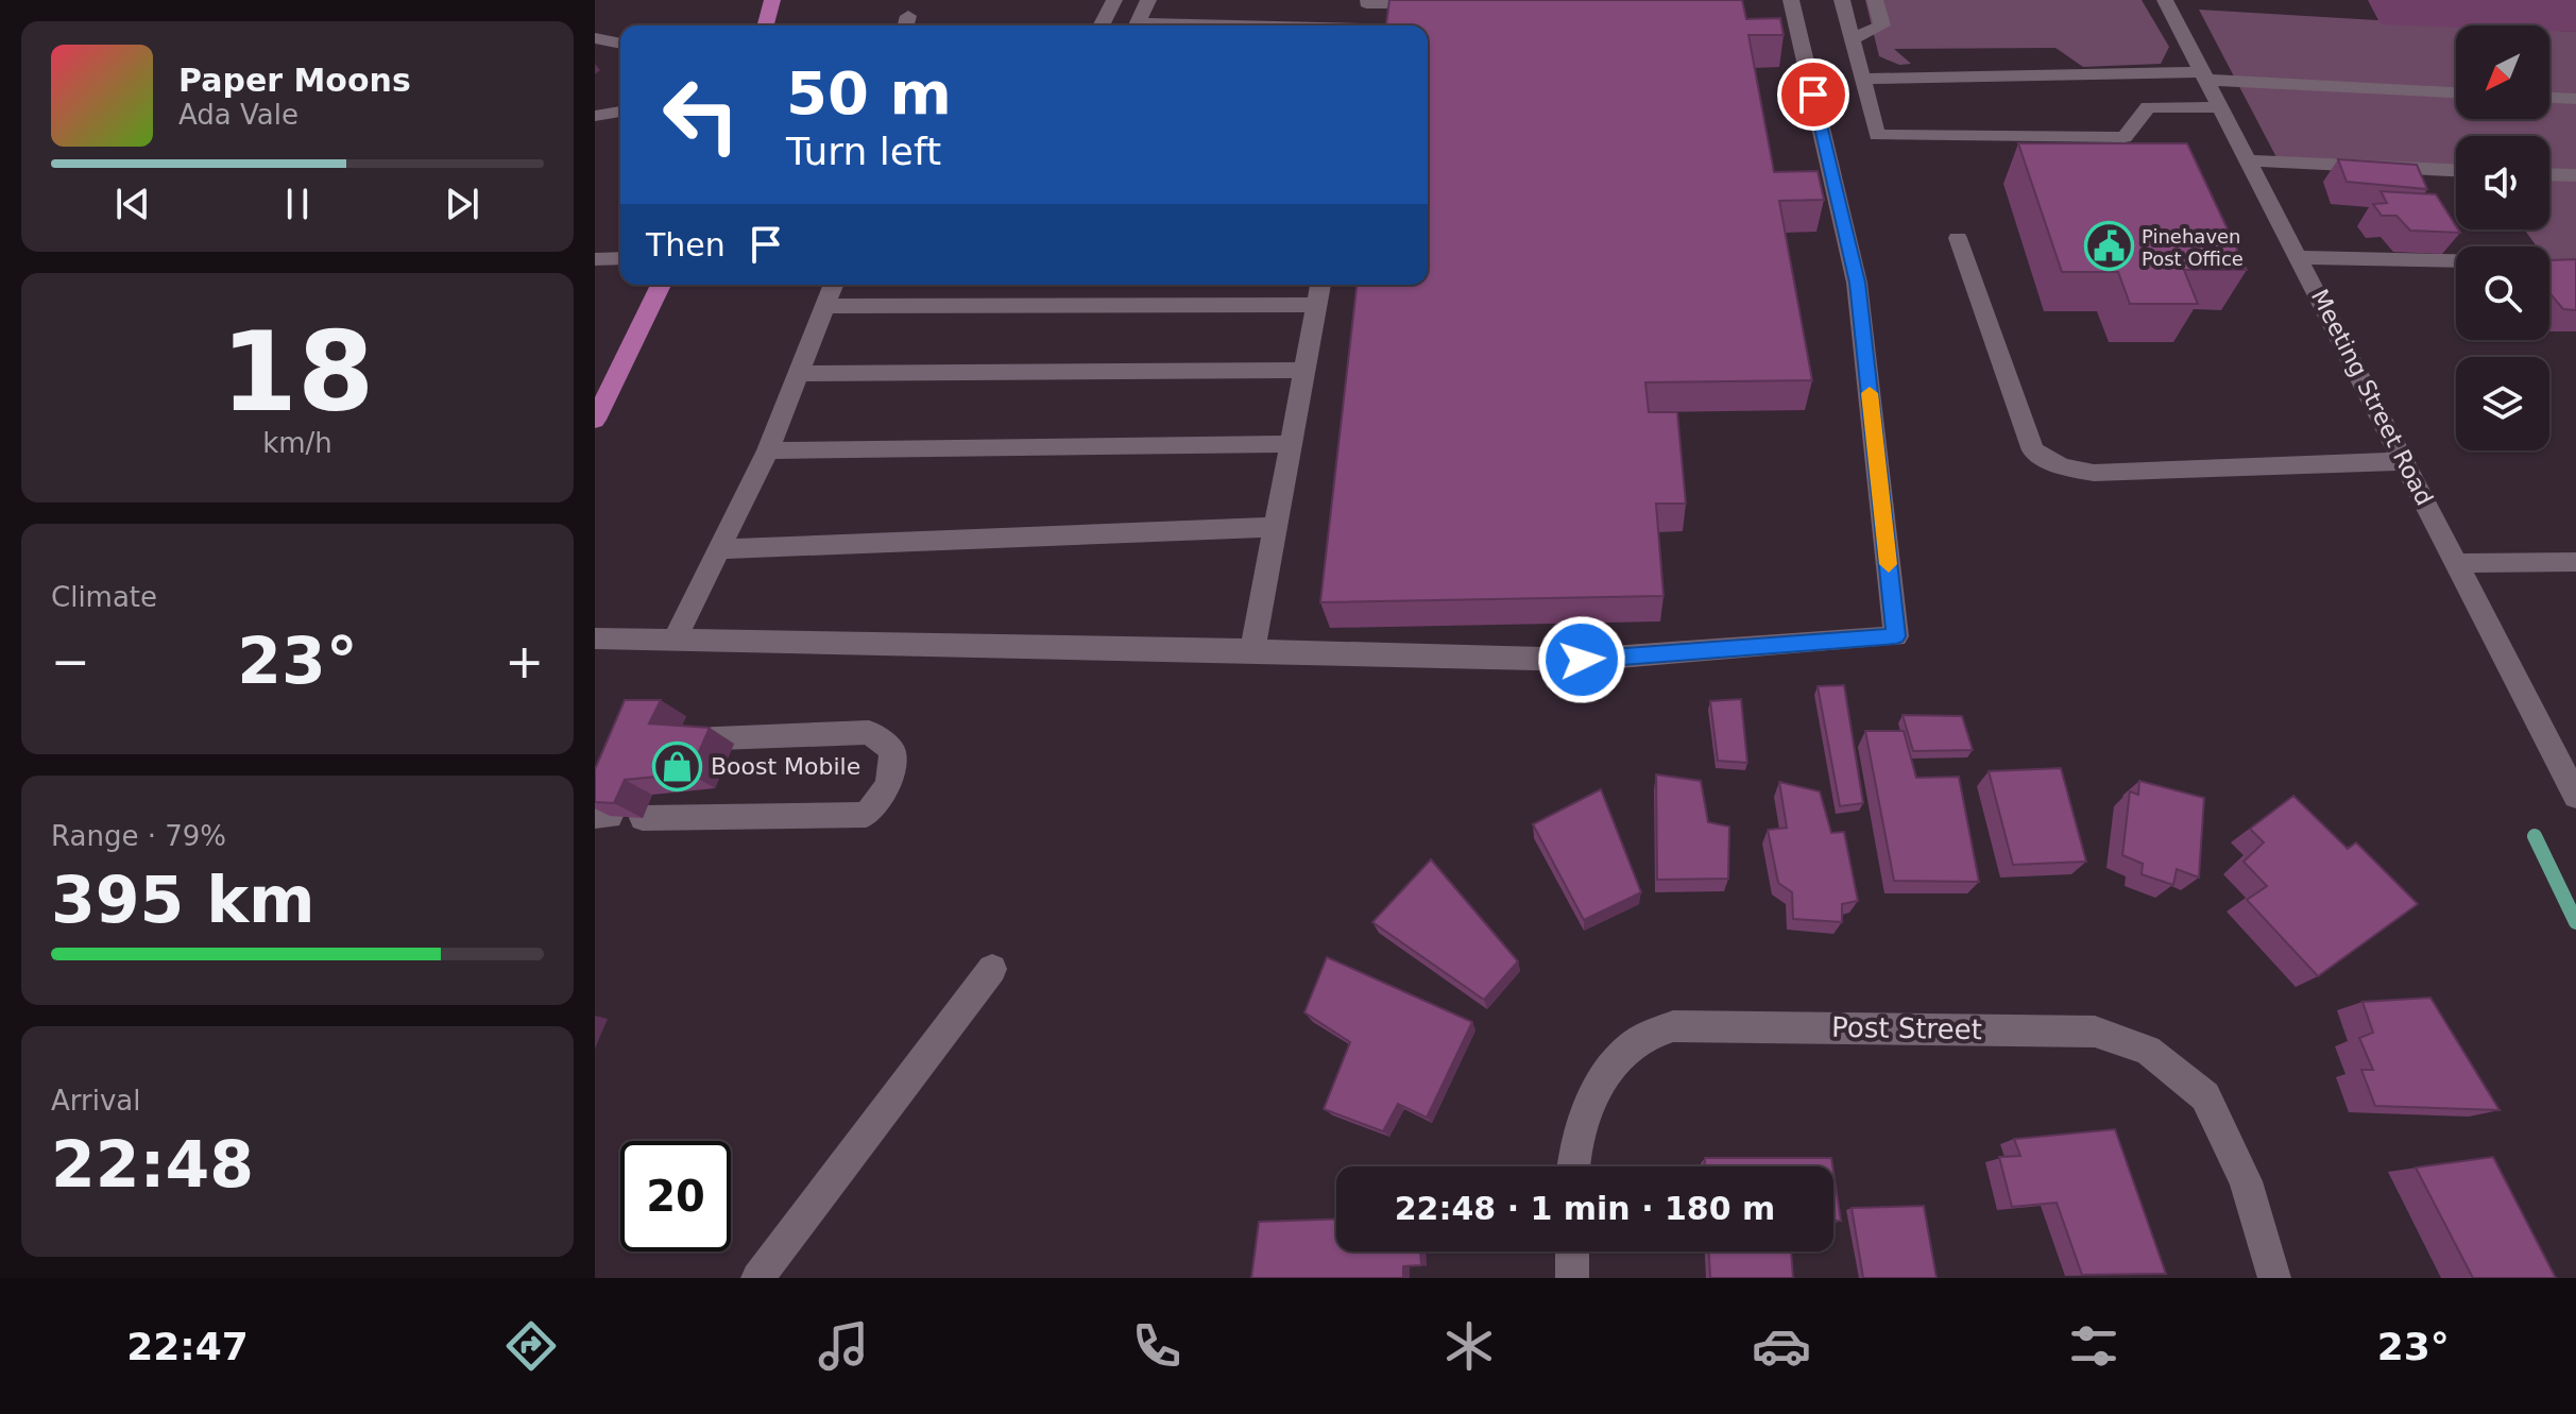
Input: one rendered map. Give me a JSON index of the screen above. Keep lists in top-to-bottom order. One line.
{"streets":{"street":["Meeting Street Road","Post Street"]},"places":{"public building":["Pinehaven Post Office"],"shop":["Boost Mobile"]},"north":"bottom left","page":{"turn":["50 m","Turn left"],"song":["Paper Moons","Ada Vale"],"then":"Then","tile":[["18","km/h"],"Climate",["Range · 79%","395 km"],["Arrival","22:48"]],"heat":["−","23°","+"],"limit":"20","trip":"22:48 · 1 min · 180 m","tabs":["22:47","23°"]}}
